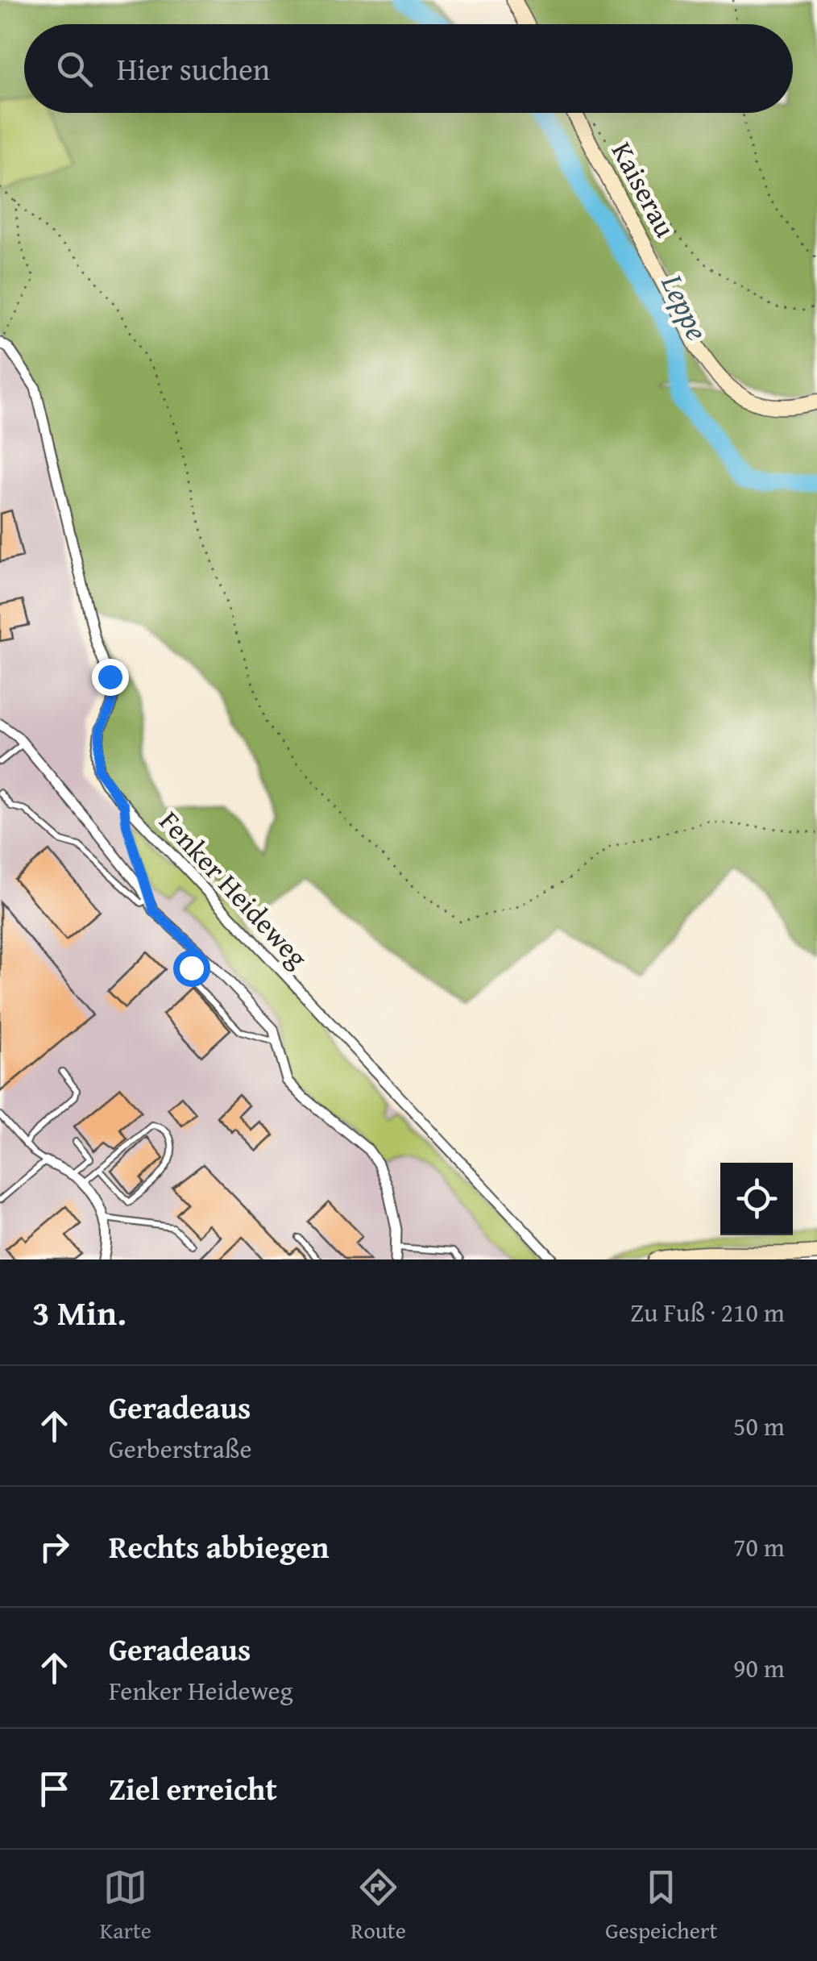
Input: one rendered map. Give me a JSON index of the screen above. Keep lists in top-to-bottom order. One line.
{"streets":{"main road":["Kaiserau"],"street":["Fenker Heideweg"]},"water":["Leppe"],"page":{"search":"Hier suchen","heading":["3 Min.","Zu Fuß · 210 m"],"list":[["Geradeaus","Gerberstraße","50 m"],["Rechts abbiegen","70 m"],["Geradeaus","Fenker Heideweg","90 m"],"Ziel erreicht"],"nav":["Karte","Route","Gespeichert"]}}
